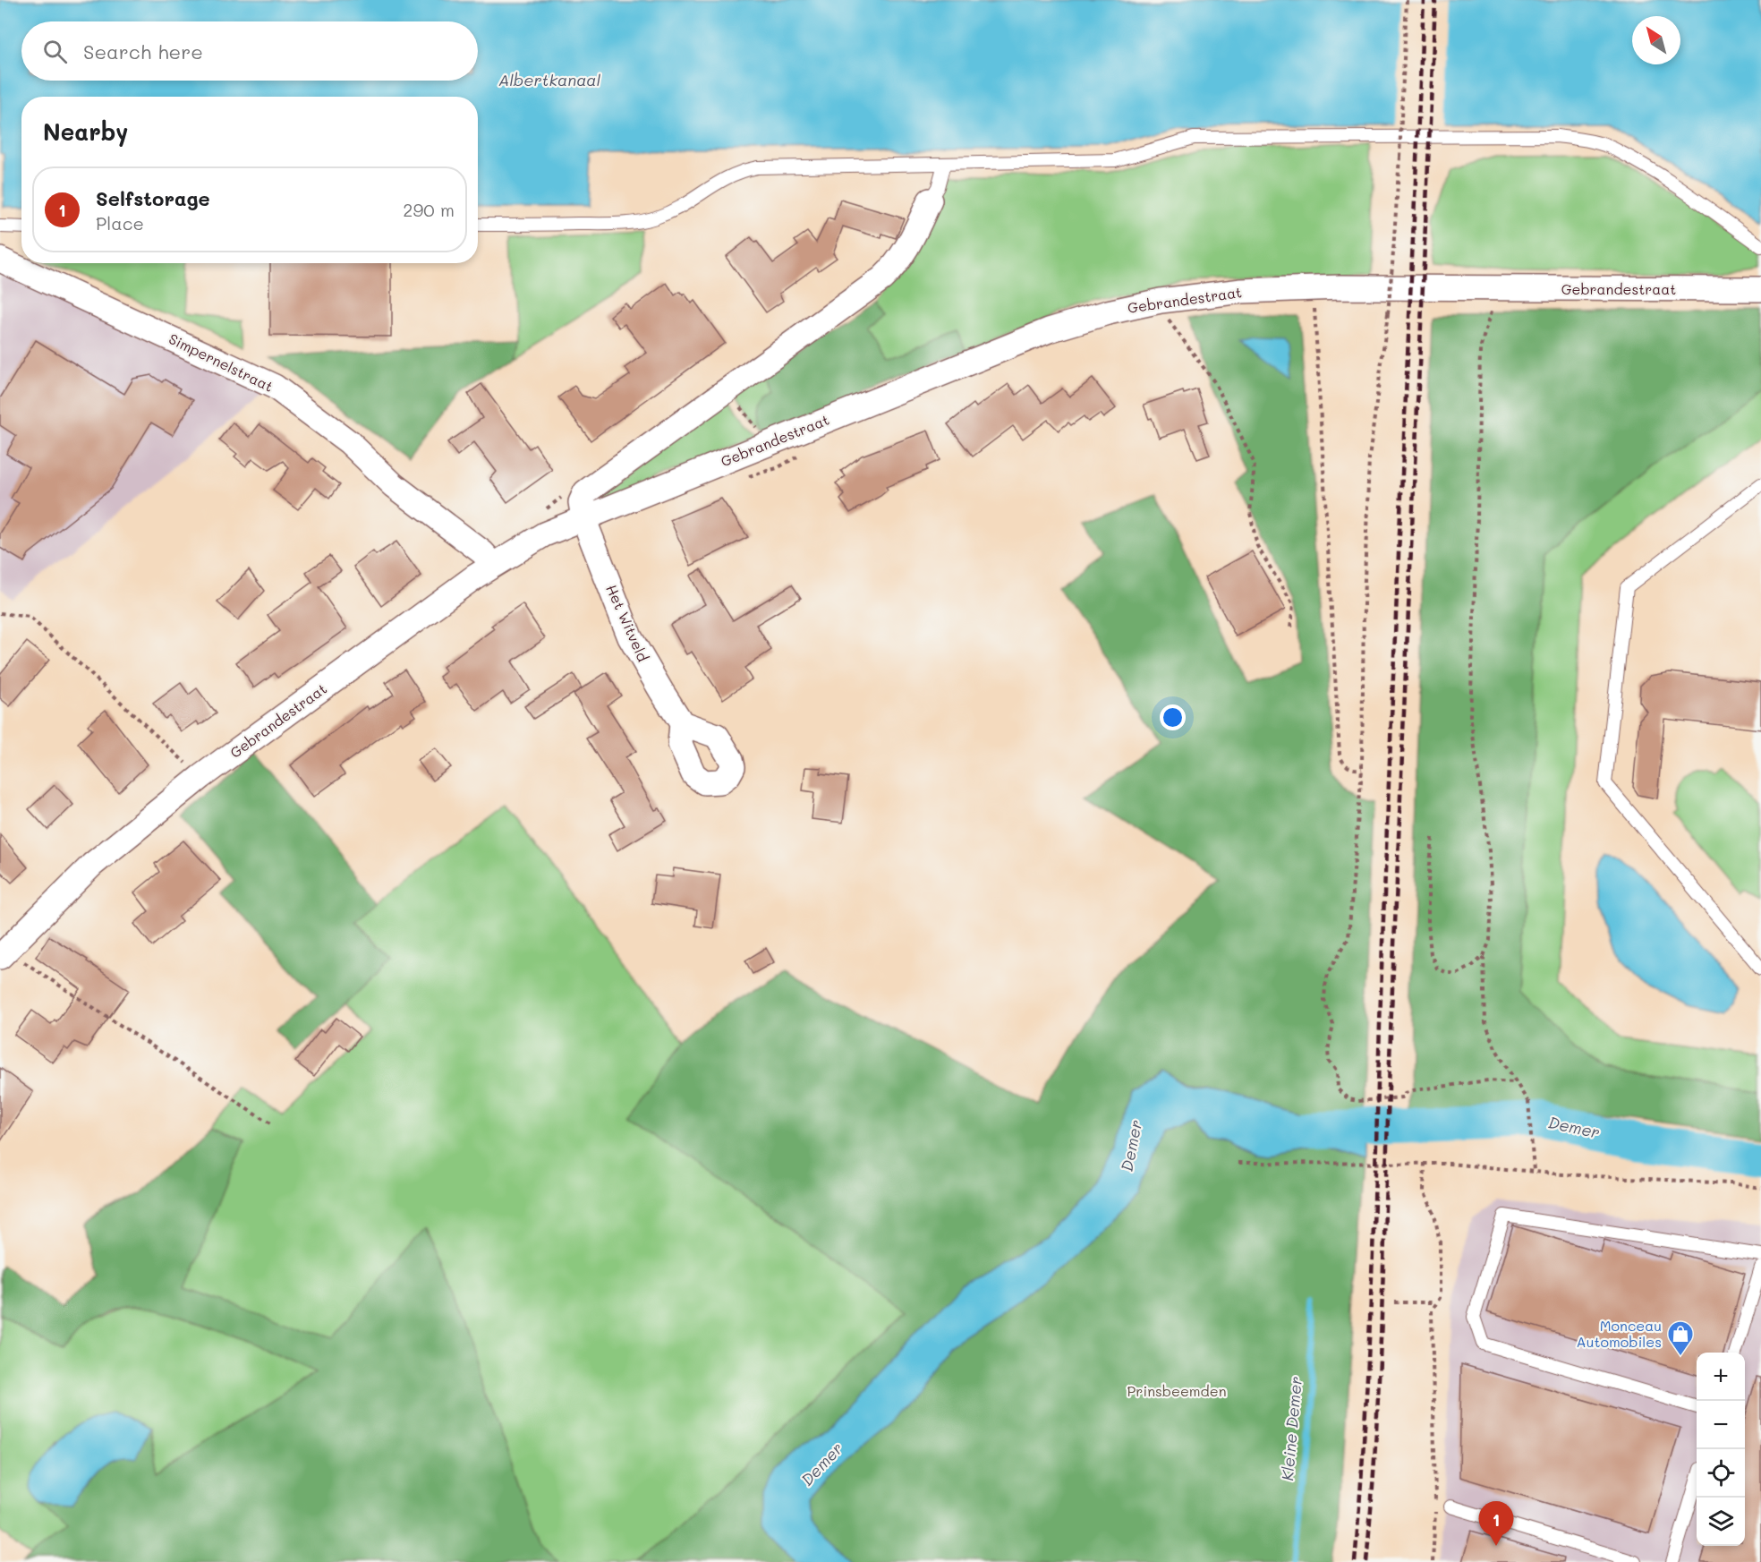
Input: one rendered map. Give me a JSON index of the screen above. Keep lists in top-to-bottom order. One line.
{"streets":{"street":["Gebrandestraat","Simpernelstraat","Het Witveld"]},"crossings":[["Gebrandestraat","Simpernelstraat"],["Gebrandestraat","Het Witveld"]],"water":["Albertkanaal","Demer","Kleine Demer"],"parks":["Prinsbeemden"],"places":{"shop":["Monceau Automobiles"]},"north":"top left","page":{"search":"Search here","heading":"Nearby","list":[{"mark":"1","name":"Selfstorage","note":"Place","value":"290 m"}],"map_buttons":["+","−"],"pins":"1"}}
